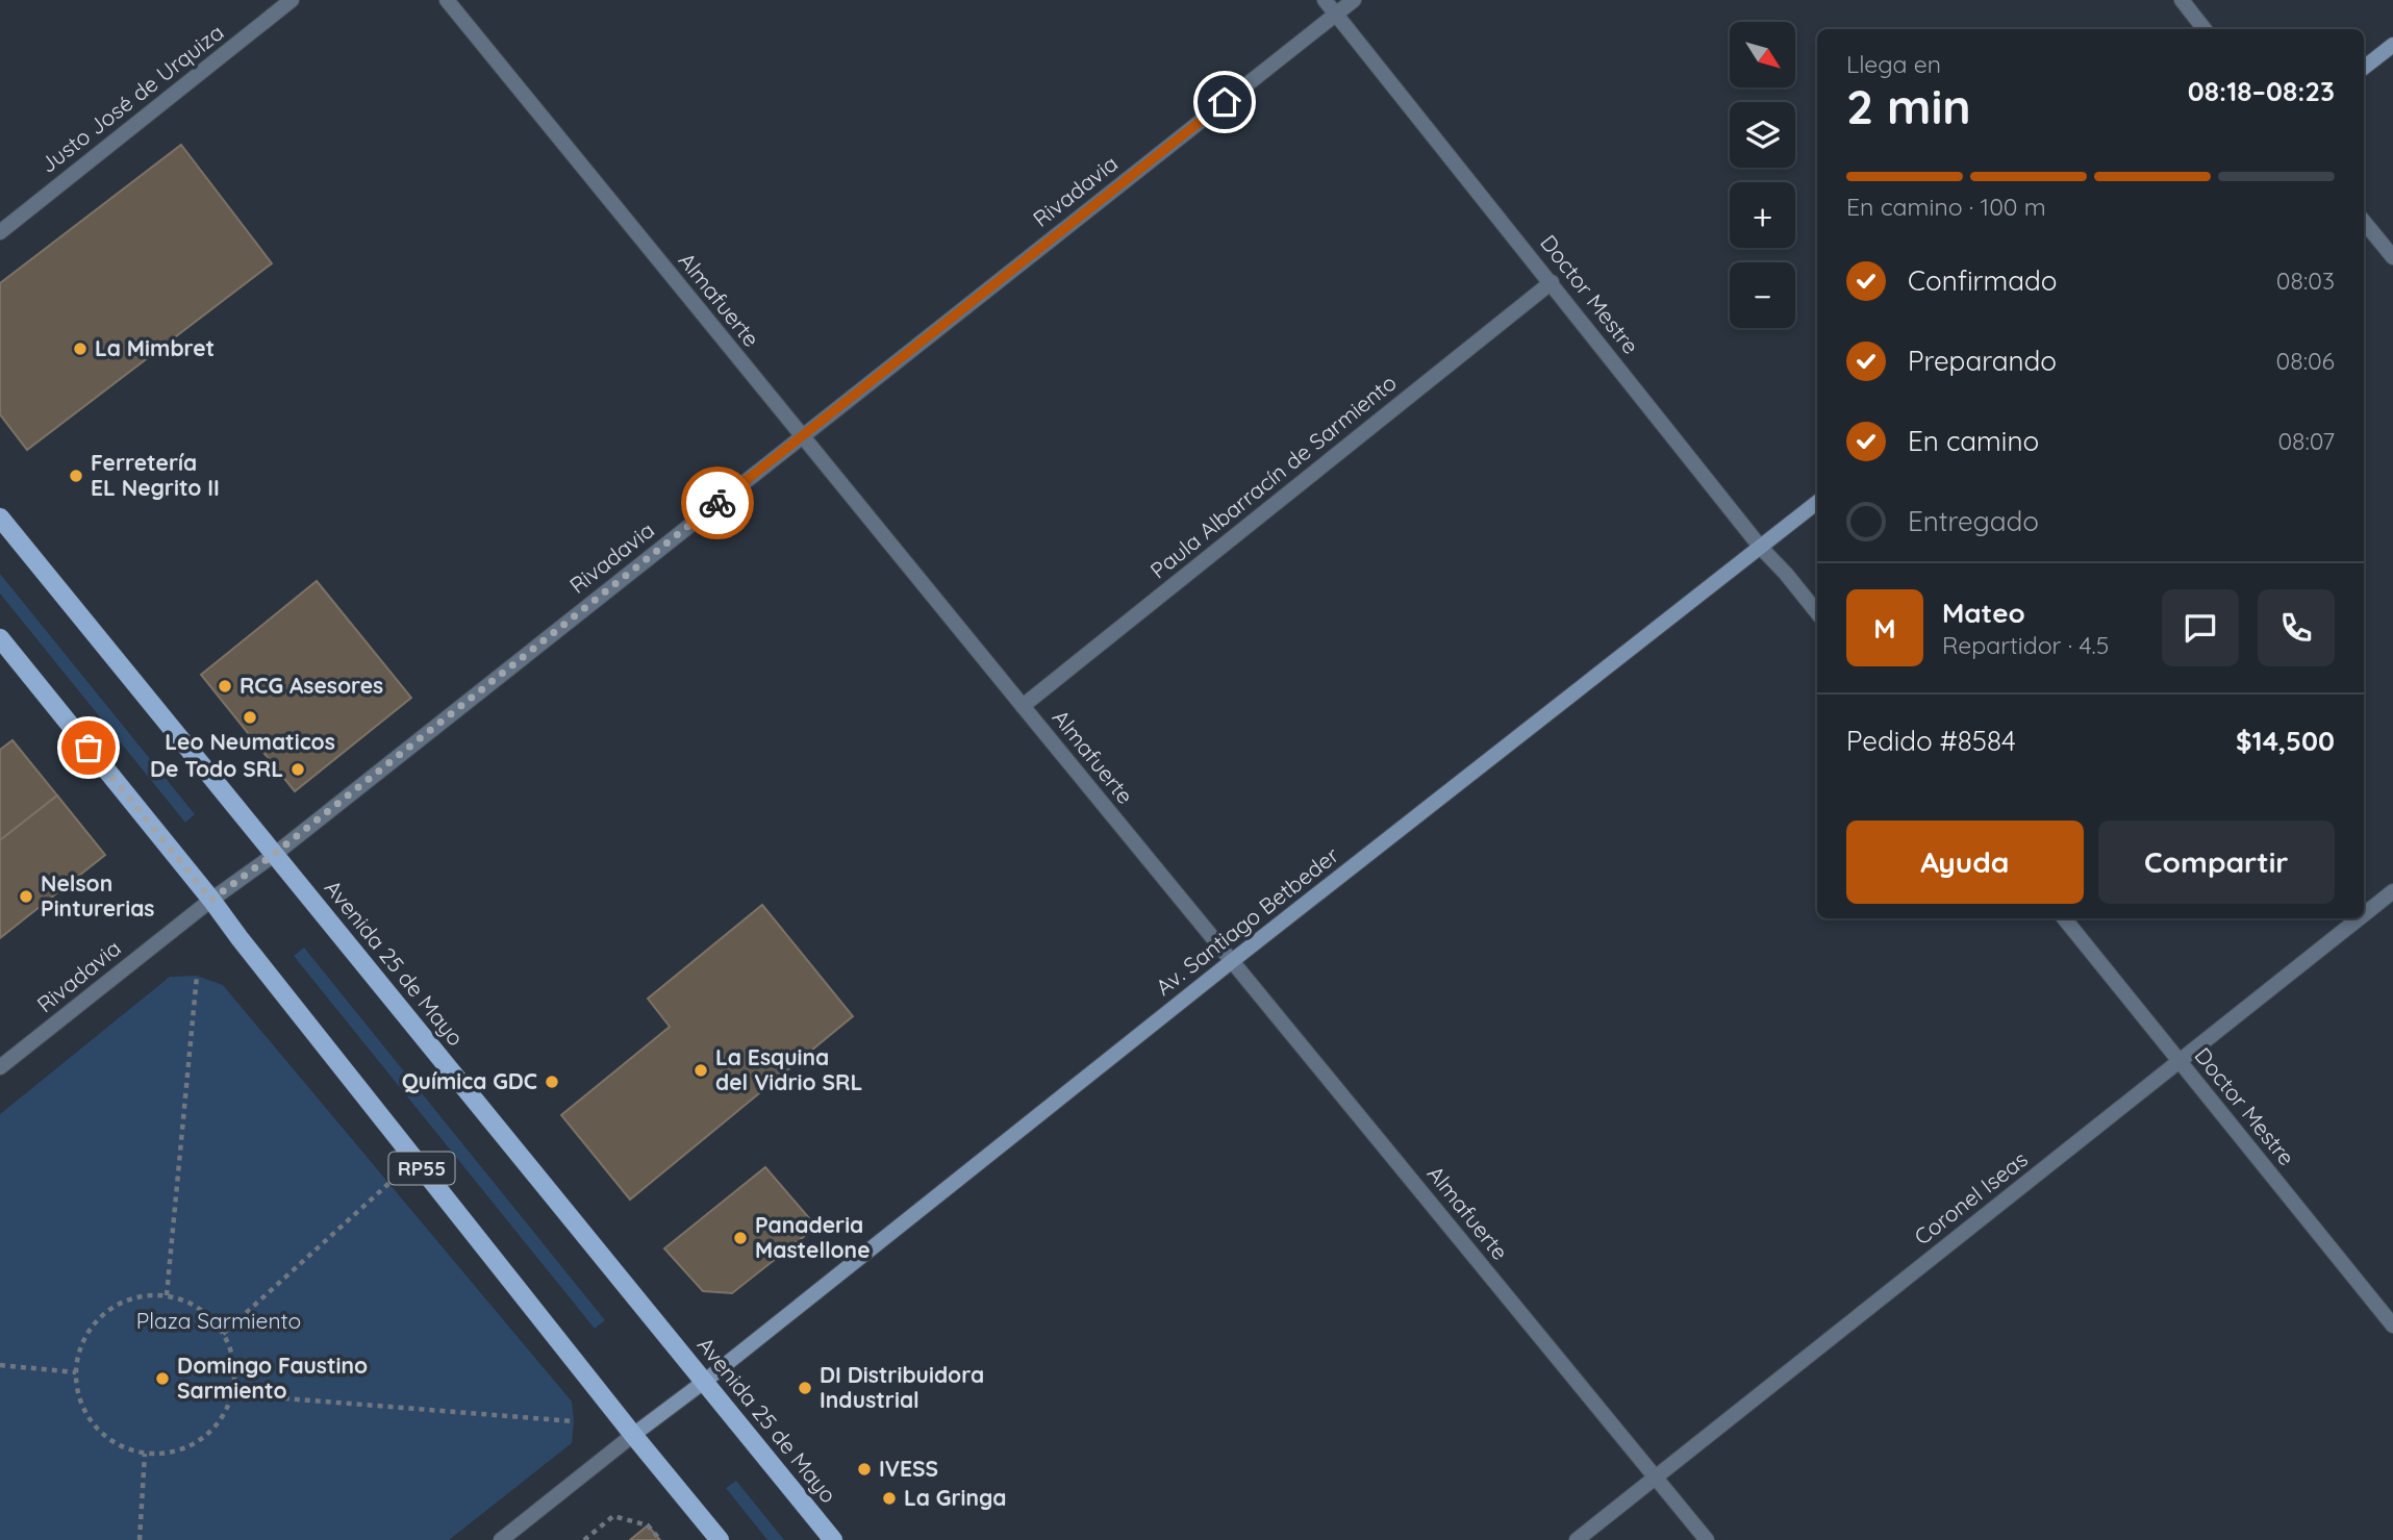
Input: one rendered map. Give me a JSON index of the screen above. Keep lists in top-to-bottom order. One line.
{"streets":{"main road":["Av. Santiago Betbeder","Avenida 25 de Mayo","RP55"],"street":["Justo José de Urquiza","Rivadavia","Doctor Mestre","Almafuerte","Paula Albarracín de Sarmiento","Coronel Iseas"]},"crossings":[["Rivadavia","Doctor Mestre"],["Rivadavia","Almafuerte"],["Rivadavia","Avenida 25 de Mayo"],["Rivadavia","RP55"],["Doctor Mestre","Paula Albarracín de Sarmiento"],["Doctor Mestre","Av. Santiago Betbeder"],["Doctor Mestre","Coronel Iseas"],["Almafuerte","Paula Albarracín de Sarmiento"],["Almafuerte","Av. Santiago Betbeder"],["Almafuerte","Coronel Iseas"],["Av. Santiago Betbeder","Avenida 25 de Mayo"],["Av. Santiago Betbeder","RP55"]],"parks":["Plaza Sarmiento"],"places":["La Mimbret","Ferretería EL Negrito II","RCG Asesores","Leo Neumaticos","De Todo SRL","Nelson Pinturerias","La Esquina del Vidrio SRL","Química GDC","Panaderia Mastellone","Domingo Faustino Sarmiento","DI Distribuidora Industrial","IVESS","La Gringa"],"north":"bottom right","page":{"map_buttons":["+","−"],"heading":["2 min","Llega en","08:18–08:23"],"panel":["Mateo","Repartidor · 4.5","Pedido #8584","$14,500"],"bar":"En camino · 100 m","list":[["Confirmado","08:03"],["Preparando","08:06"],["En camino","08:07"],"Entregado"],"round":"M","buttons":["Ayuda","Compartir"]}}
